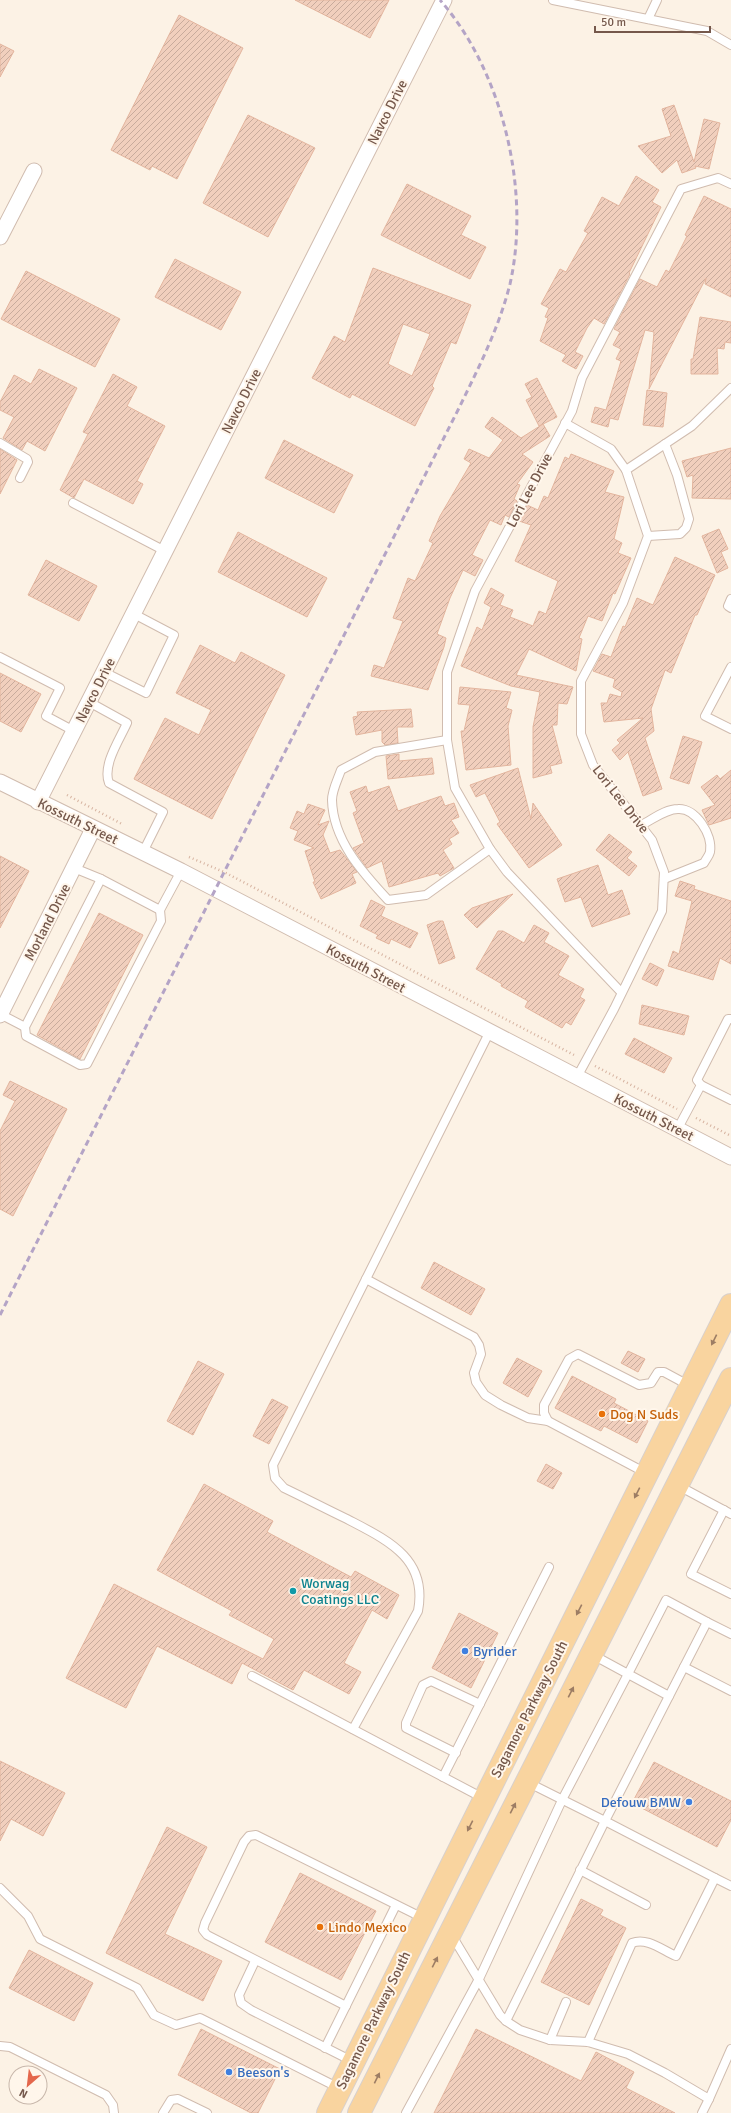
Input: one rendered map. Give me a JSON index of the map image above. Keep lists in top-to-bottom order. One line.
{"streets":{"main road":["Sagamore Parkway South"],"street":["Navco Drive","Kossuth Street","Morland Drive"],"lane":["Lori Lee Drive"]},"crossings":[["Navco Drive","Kossuth Street"],["Lori Lee Drive","Kossuth Street"],["Kossuth Street","Morland Drive"]],"places":["Dog N Suds","Worwag Coatings LLC","Byrider","Defouw BMW","Lindo Mexico","Beeson's"],"scale_bar":"50 m","north":"bottom left"}
